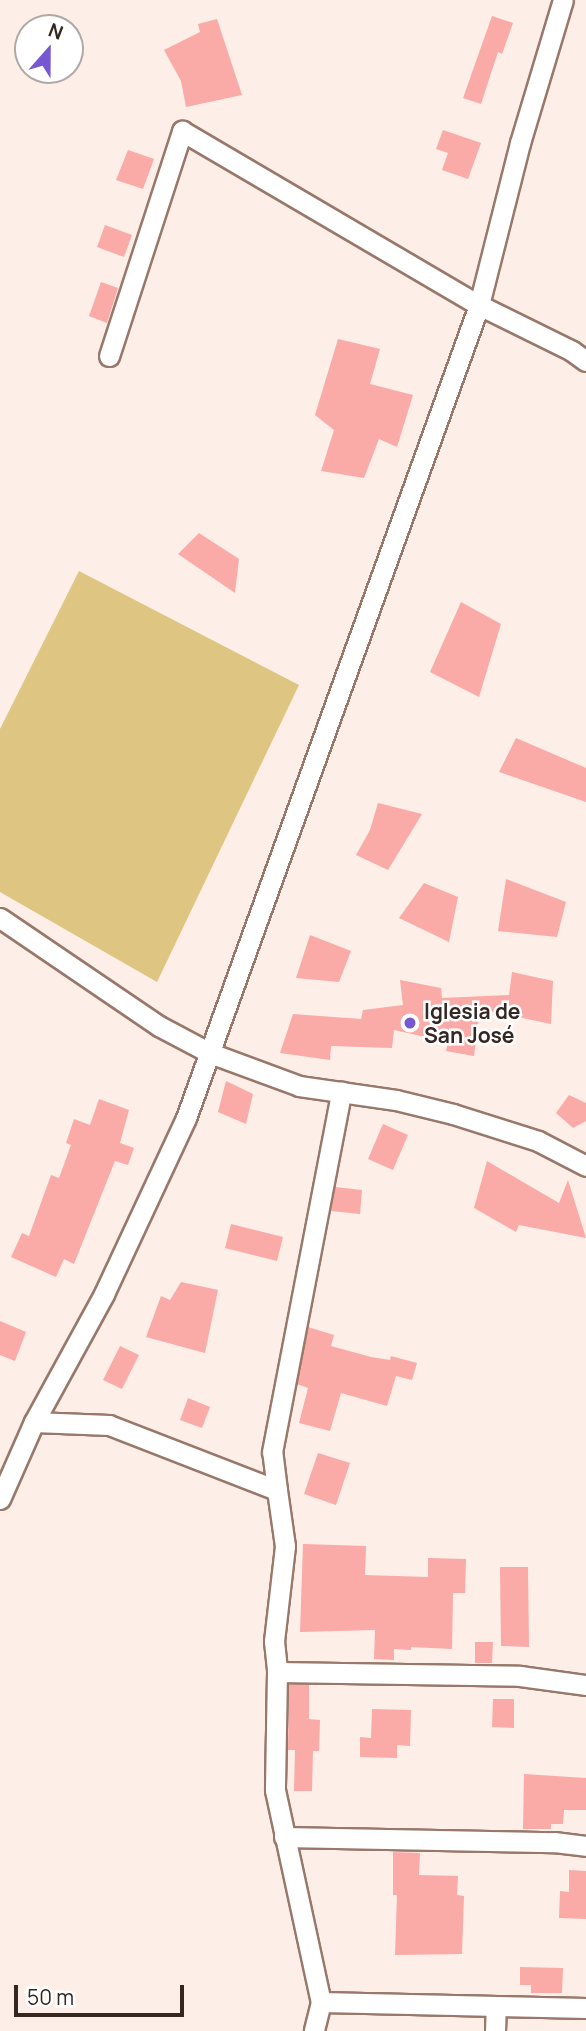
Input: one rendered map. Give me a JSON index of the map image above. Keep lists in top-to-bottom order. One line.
{"places":["Iglesia de San José"],"scale_bar":"50 m","north":"top"}
